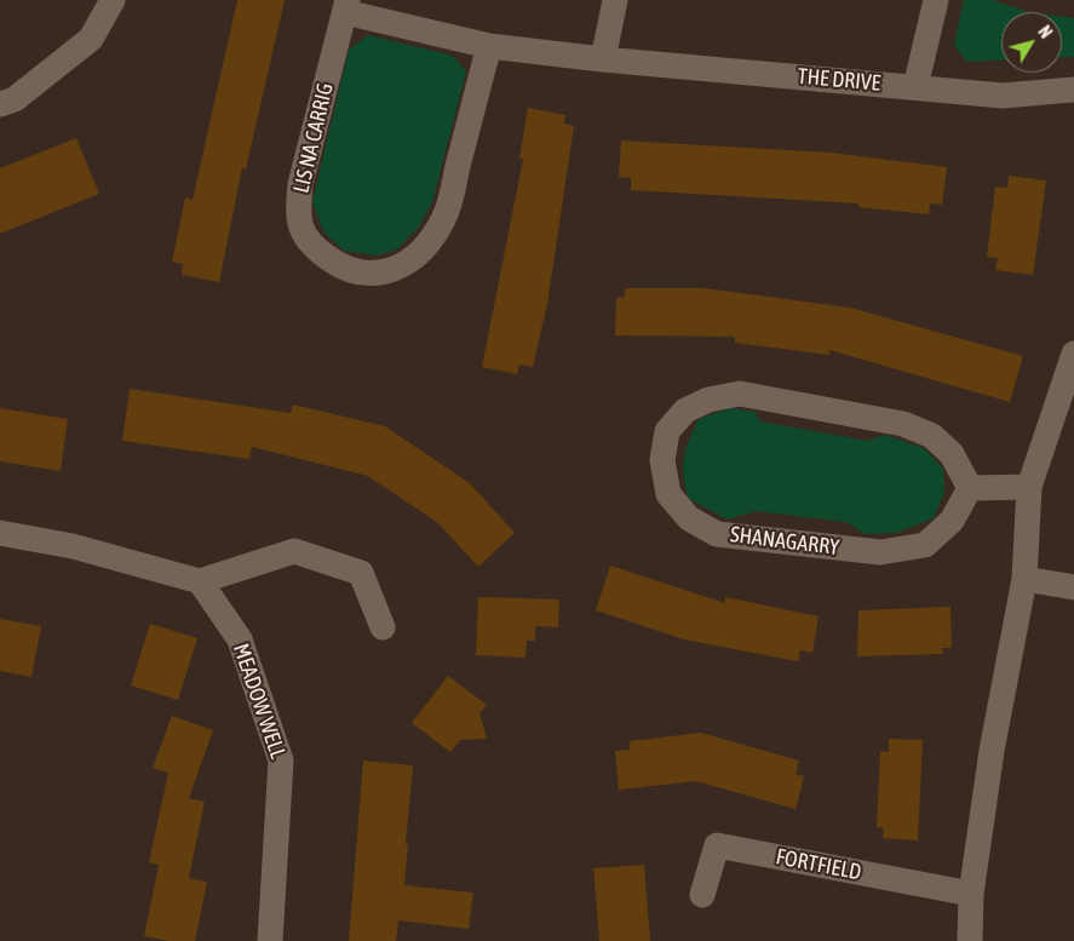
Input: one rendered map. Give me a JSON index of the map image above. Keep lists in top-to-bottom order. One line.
{"streets":{"street":["THE DRIVE","LIS NA CARRIG","SHANAGARRY","MEADOW WELL","FORTFIELD"]},"crossings":[["THE DRIVE","LIS NA CARRIG"]],"north":"top right"}
